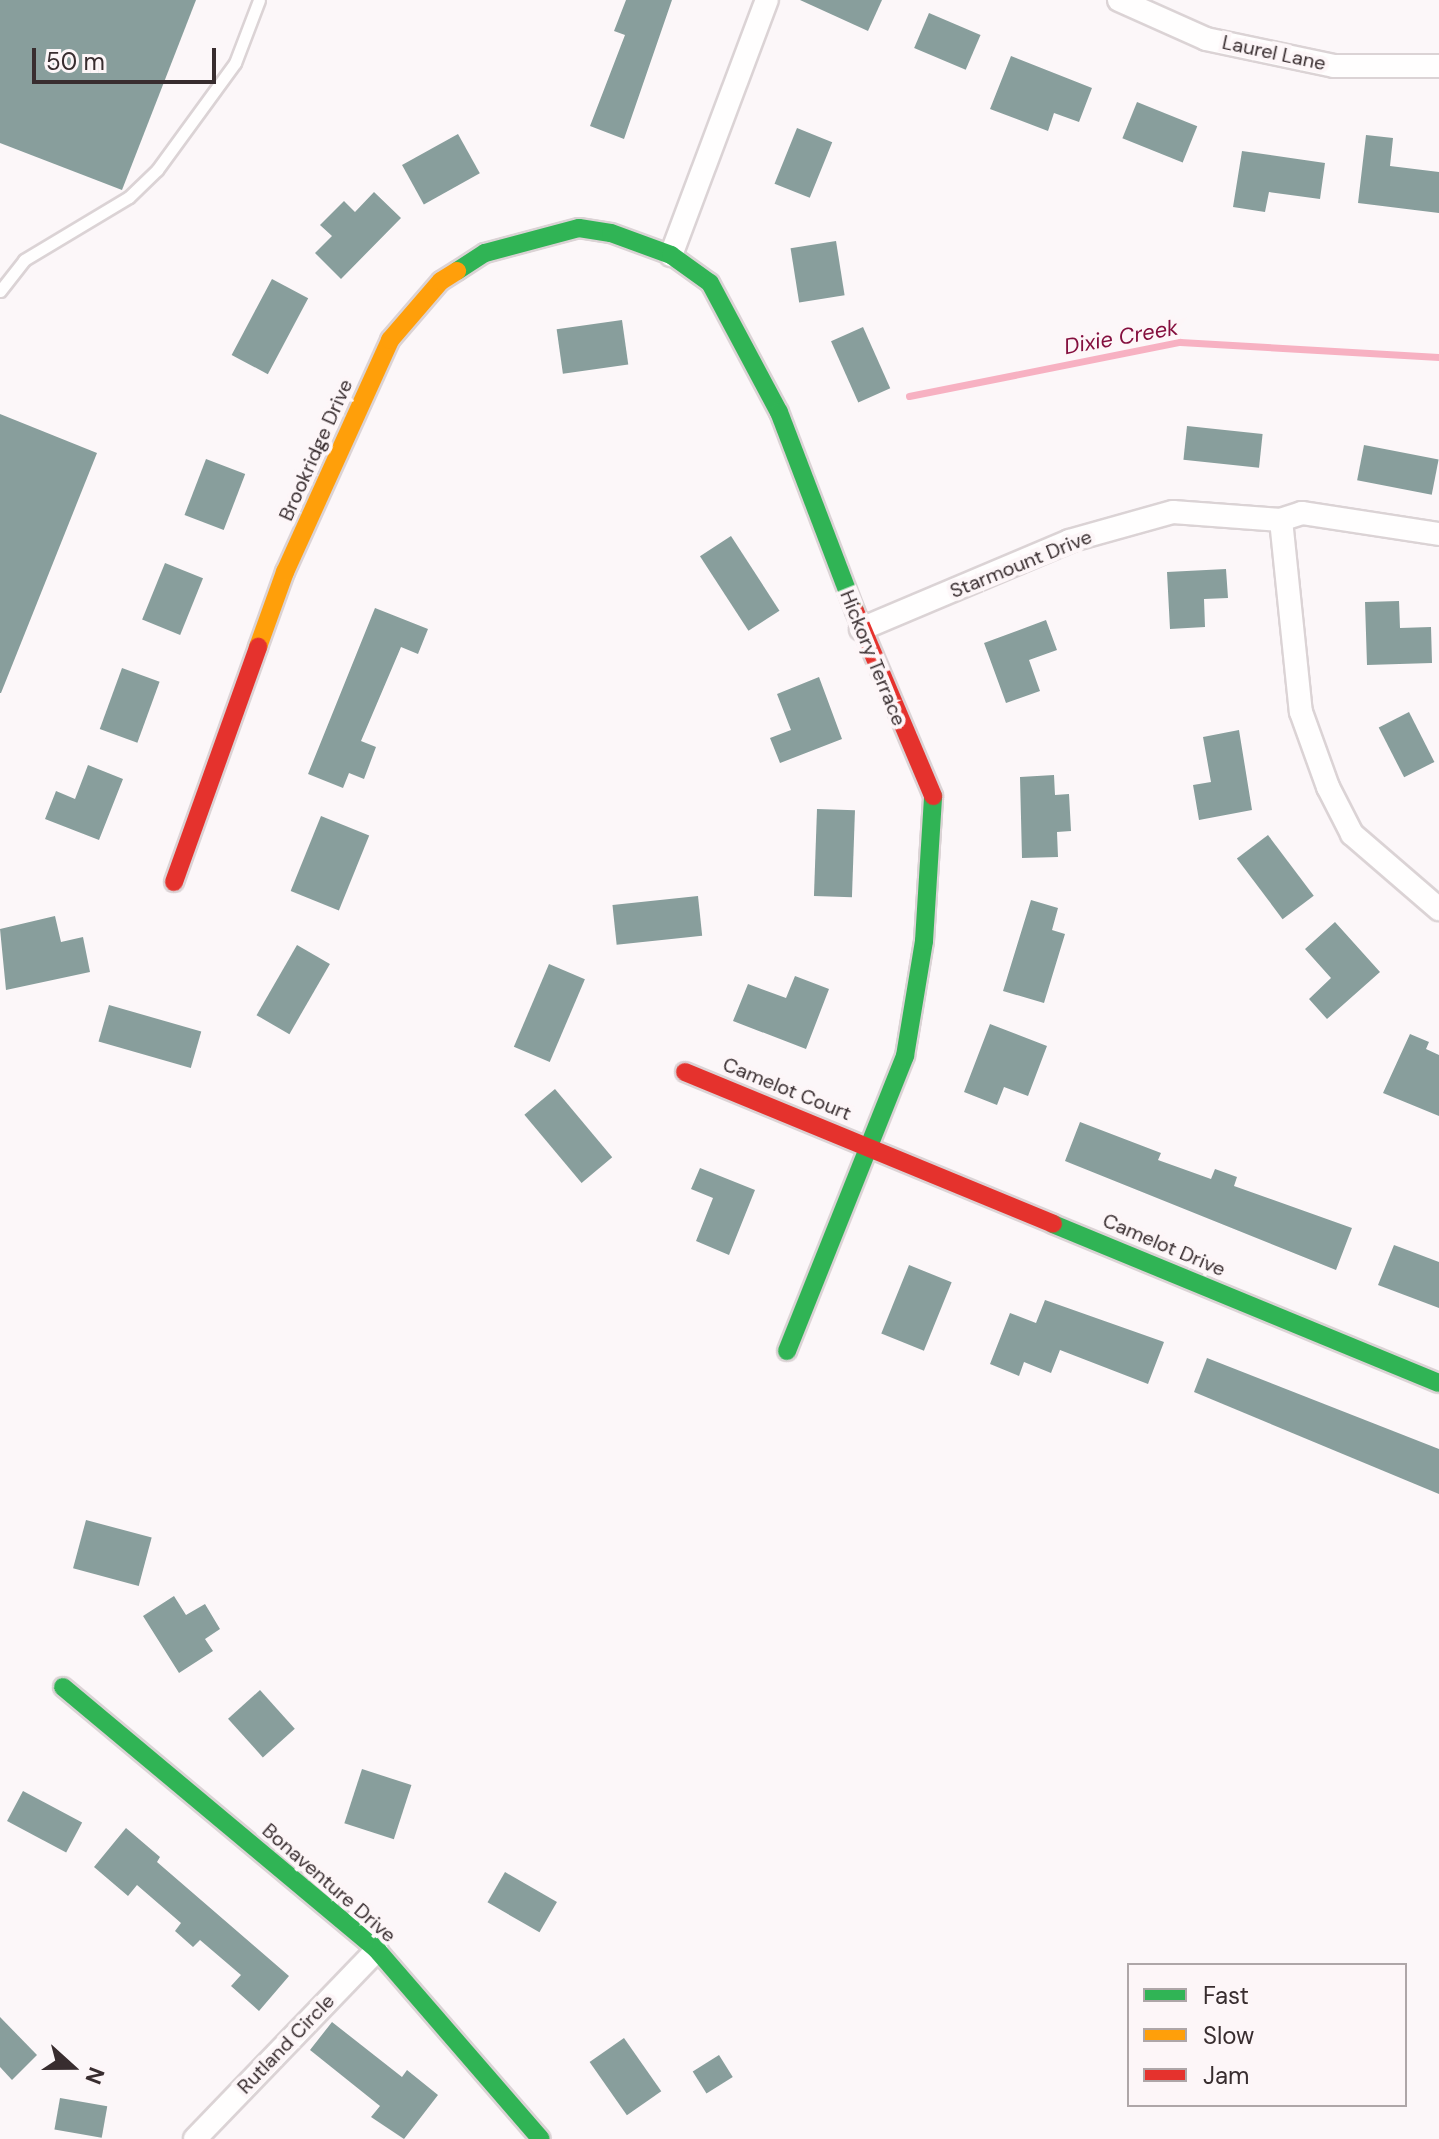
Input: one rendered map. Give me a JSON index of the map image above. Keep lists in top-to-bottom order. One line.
{"streets":{"street":["Laurel Lane","Brookridge Drive","Starmount Drive","Hickory Terrace","Camelot Court","Camelot Drive","Bonaventure Drive","Rutland Circle"]},"crossings":[["Brookridge Drive","Hickory Terrace"],["Starmount Drive","Hickory Terrace"],["Hickory Terrace","Camelot Court"],["Hickory Terrace","Camelot Drive"],["Camelot Court","Camelot Drive"],["Bonaventure Drive","Rutland Circle"]],"water":["Dixie Creek"],"legend":["Fast","Slow","Jam"],"scale_bar":"50 m","north":"right"}
